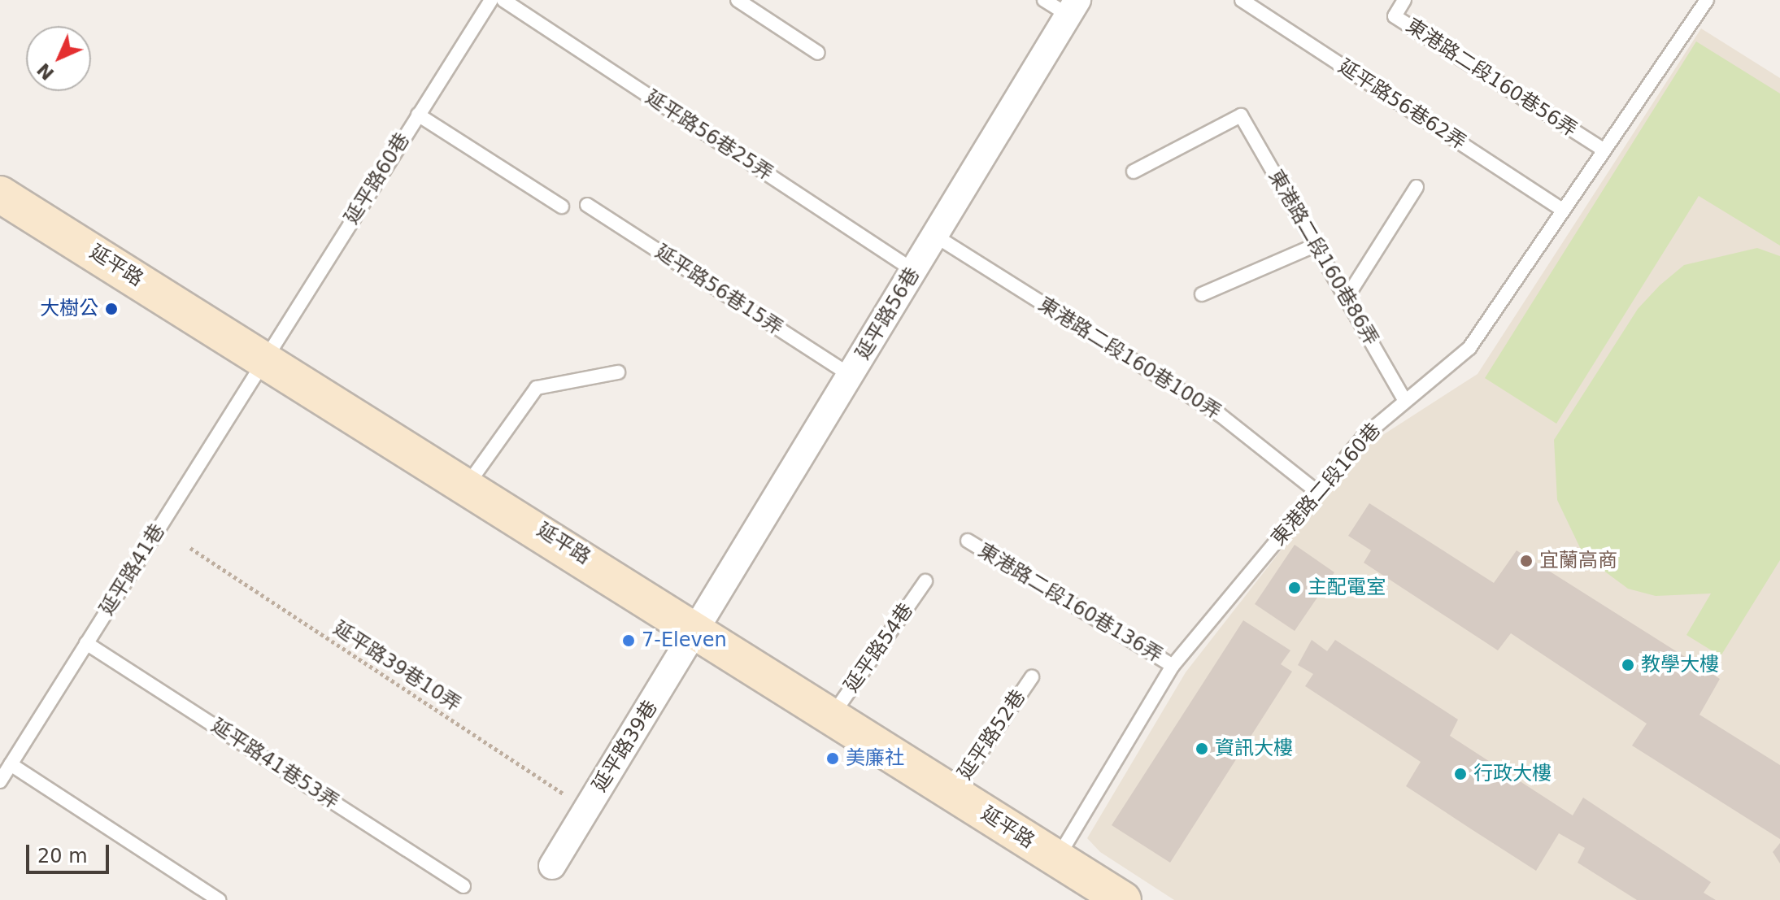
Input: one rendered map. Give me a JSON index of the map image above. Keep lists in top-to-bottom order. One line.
{"streets":{"main road":["延平路"],"street":["延平路56巷","延平路39巷"],"lane":["東港路二段160巷56弄","延平路56巷62弄","延平路56巷25弄","延平路60巷","東港路二段160巷86弄","延平路56巷15弄","東港路二段160巷100弄","東港路二段160巷","延平路41巷","東港路二段160巷136弄","延平路54巷","延平路52巷","延平路41巷53弄"],"path":["延平路39巷10弄"]},"crossings":[["東港路二段160巷56弄","東港路二段160巷"],["延平路56巷62弄","東港路二段160巷"],["延平路56巷25弄","延平路56巷"],["延平路60巷","延平路"],["延平路60巷","延平路41巷"],["東港路二段160巷86弄","東港路二段160巷"],["延平路","延平路56巷"],["延平路","東港路二段160巷"],["延平路","延平路41巷"],["延平路","延平路54巷"],["延平路","延平路52巷"],["延平路","延平路39巷"],["延平路56巷15弄","延平路56巷"],["延平路56巷","東港路二段160巷100弄"],["延平路56巷","延平路39巷"],["東港路二段160巷100弄","東港路二段160巷"],["東港路二段160巷","東港路二段160巷136弄"],["延平路41巷","延平路41巷53弄"],["延平路39巷10弄","延平路39巷"]],"places":["大樹公","宜蘭高商","主配電室","7-Eleven","教學大樓","資訊大樓","美廉社","行政大樓"],"scale_bar":"20 m","north":"bottom left"}
